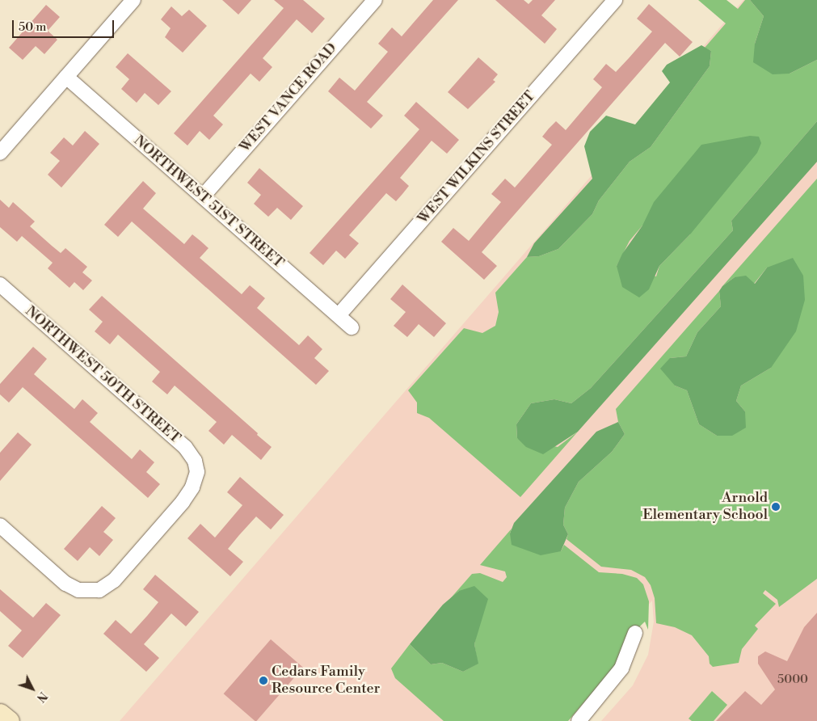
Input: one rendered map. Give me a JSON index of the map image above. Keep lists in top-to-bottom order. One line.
{"streets":{"street":["WEST VANCE ROAD","WEST WILKINS STREET","NORTHWEST 51ST STREET","NORTHWEST 50TH STREET"]},"crossings":[["WEST VANCE ROAD","NORTHWEST 51ST STREET"],["WEST WILKINS STREET","NORTHWEST 51ST STREET"]],"places":["Arnold Elementary School","Cedars Family Resource Center"],"house_numbers":["5000"],"scale_bar":"50 m","north":"bottom right"}
